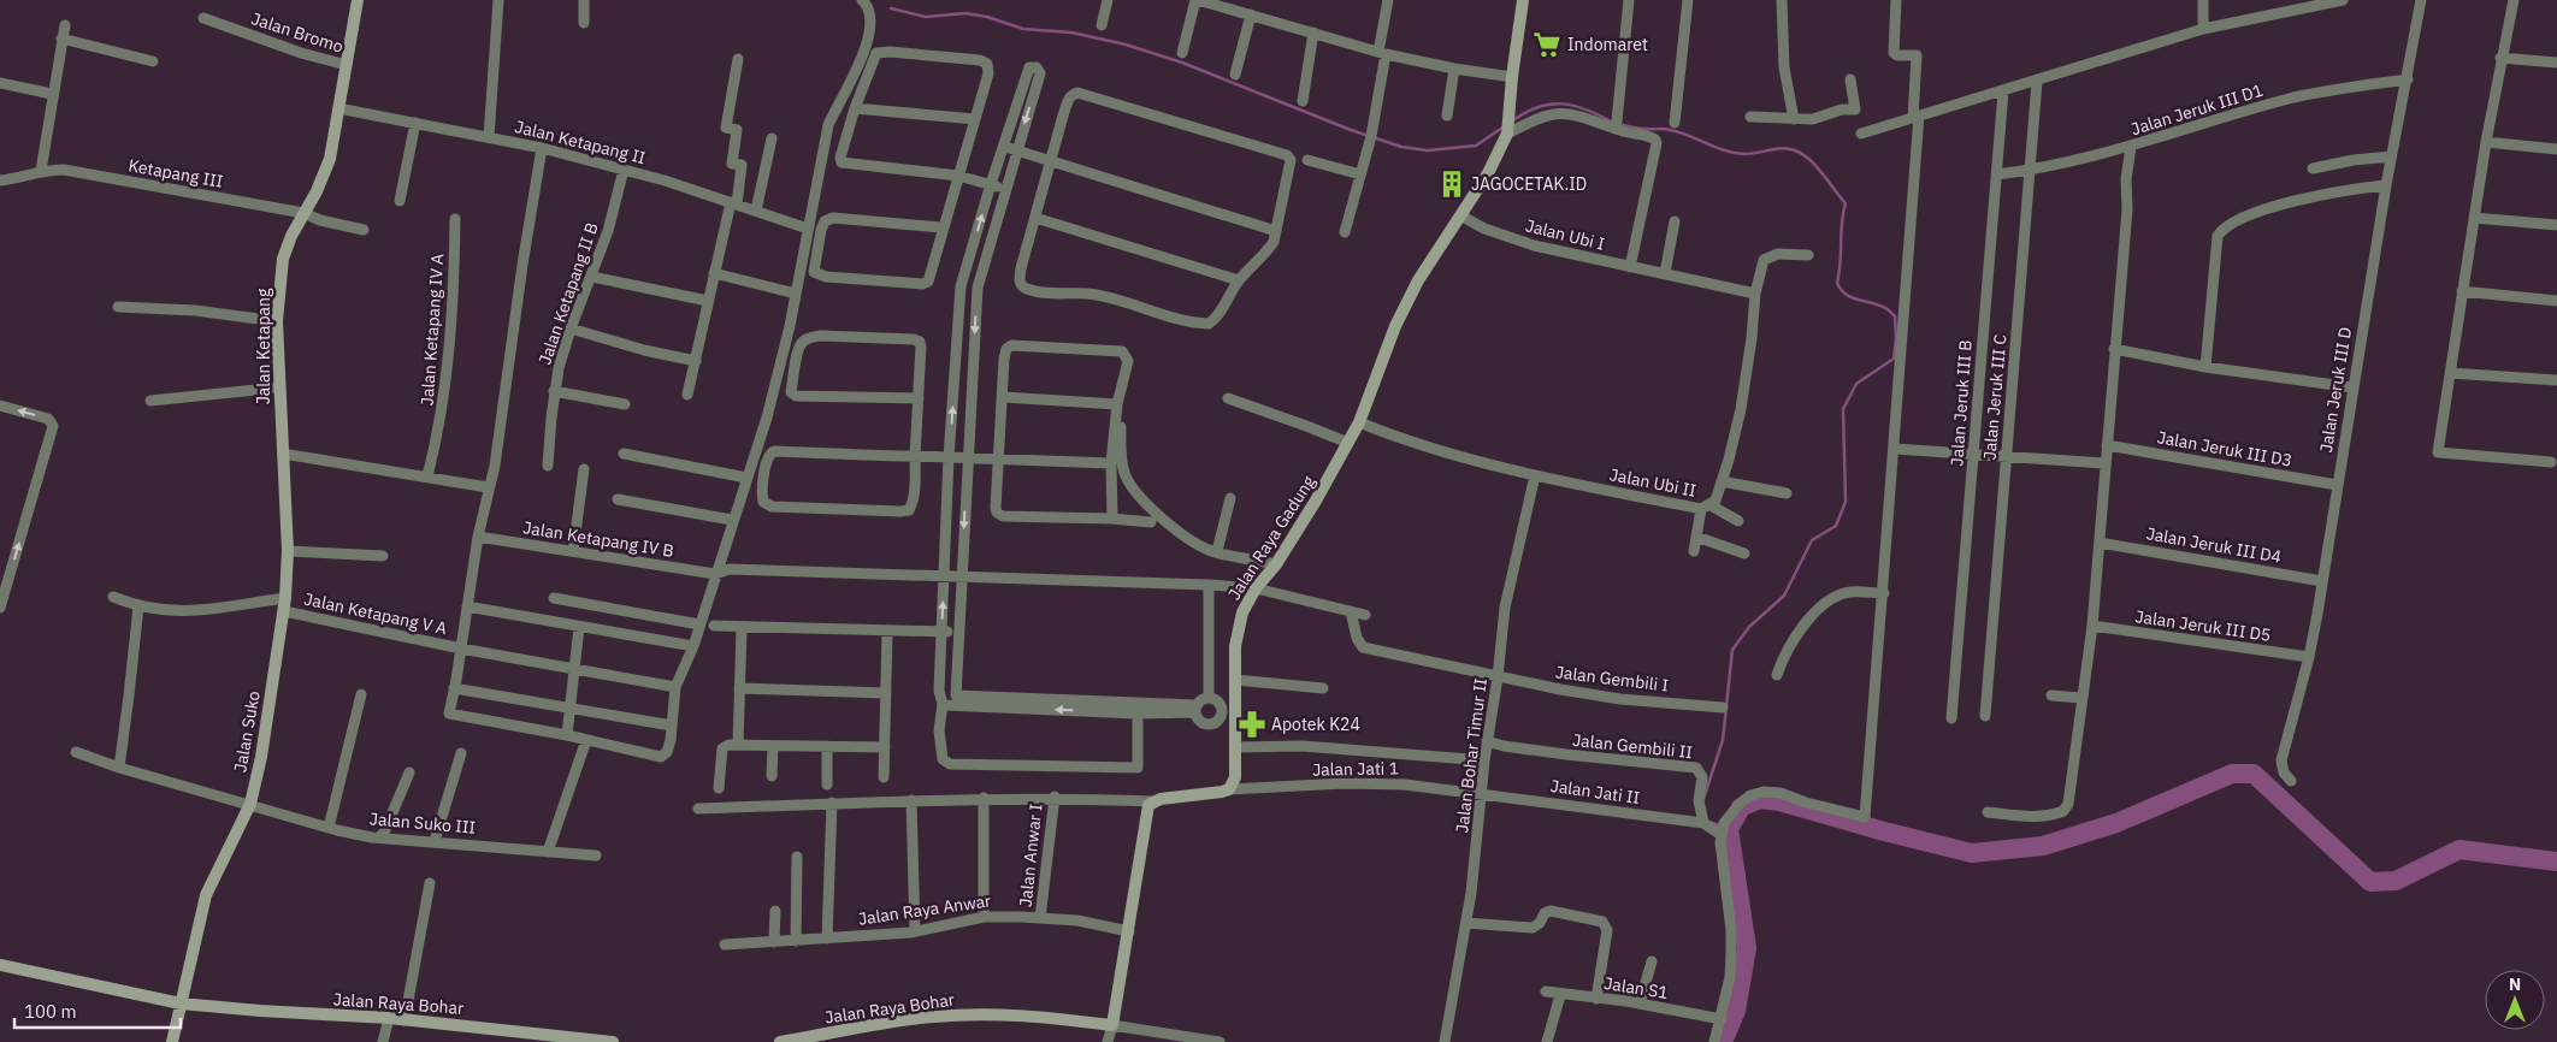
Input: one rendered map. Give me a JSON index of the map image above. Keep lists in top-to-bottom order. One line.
{"streets":{"street":["Jalan Bromo","Jalan Jeruk III D1","Jalan Ketapang II","Ketapang III","Jalan Ubi I","Jalan Ketapang II B","Jalan Ketapang IV A","Jalan Ketapang","Jalan Jeruk III D","Jalan Jeruk III C","Jalan Jeruk III B","Jalan Jeruk III D3","Jalan Ubi II","Jalan Raya Gadung","Jalan Ketapang IV B","Jalan Jeruk III D4","Jalan Ketapang V A","Jalan Jeruk III D5","Jalan Gembili I","Jalan Suko","Jalan Gembili II","Jalan Bohar Timur II","Jalan Jati 1","Jalan Jati II","Jalan Suko III","Jalan Anwar I","Jalan Raya Anwar","Jalan S1","Jalan Raya Bohar"]},"crossings":[["Jalan Bromo","Jalan Ketapang"],["Jalan Jeruk III D1","Jalan Jeruk III D"],["Jalan Jeruk III D1","Jalan Jeruk III C"],["Jalan Jeruk III D1","Jalan Jeruk III B"],["Jalan Ketapang II","Jalan Ketapang II B"],["Jalan Ketapang II","Jalan Ketapang"],["Ketapang III","Jalan Ketapang"],["Jalan Ubi I","Jalan Raya Gadung"],["Jalan Ketapang","Jalan Suko"],["Jalan Jeruk III D","Jalan Jeruk III D3"],["Jalan Jeruk III D","Jalan Jeruk III D4"],["Jalan Jeruk III D","Jalan Jeruk III D5"],["Jalan Ubi II","Jalan Raya Gadung"],["Jalan Ubi II","Jalan Bohar Timur II"],["Jalan Raya Gadung","Jalan Ketapang IV B"],["Jalan Raya Gadung","Jalan Jati 1"],["Jalan Ketapang IV B","Jalan Gembili I"],["Jalan Ketapang V A","Jalan Suko"],["Jalan Gembili I","Jalan Bohar Timur II"],["Jalan Suko","Jalan Suko III"],["Jalan Suko","Jalan Raya Bohar"],["Jalan Gembili II","Jalan Bohar Timur II"],["Jalan Gembili II","Jalan Jati II"],["Jalan Bohar Timur II","Jalan Jati 1"],["Jalan Bohar Timur II","Jalan Jati II"],["Jalan Jati 1","Jalan Jati II"],["Jalan Anwar I","Jalan Raya Anwar"]],"places":{"supermarket":["Indomaret"],"building":["JAGOCETAK.ID"],"pharmacy":["Apotek K24"]},"scale_bar":"100 m","north":"top"}
